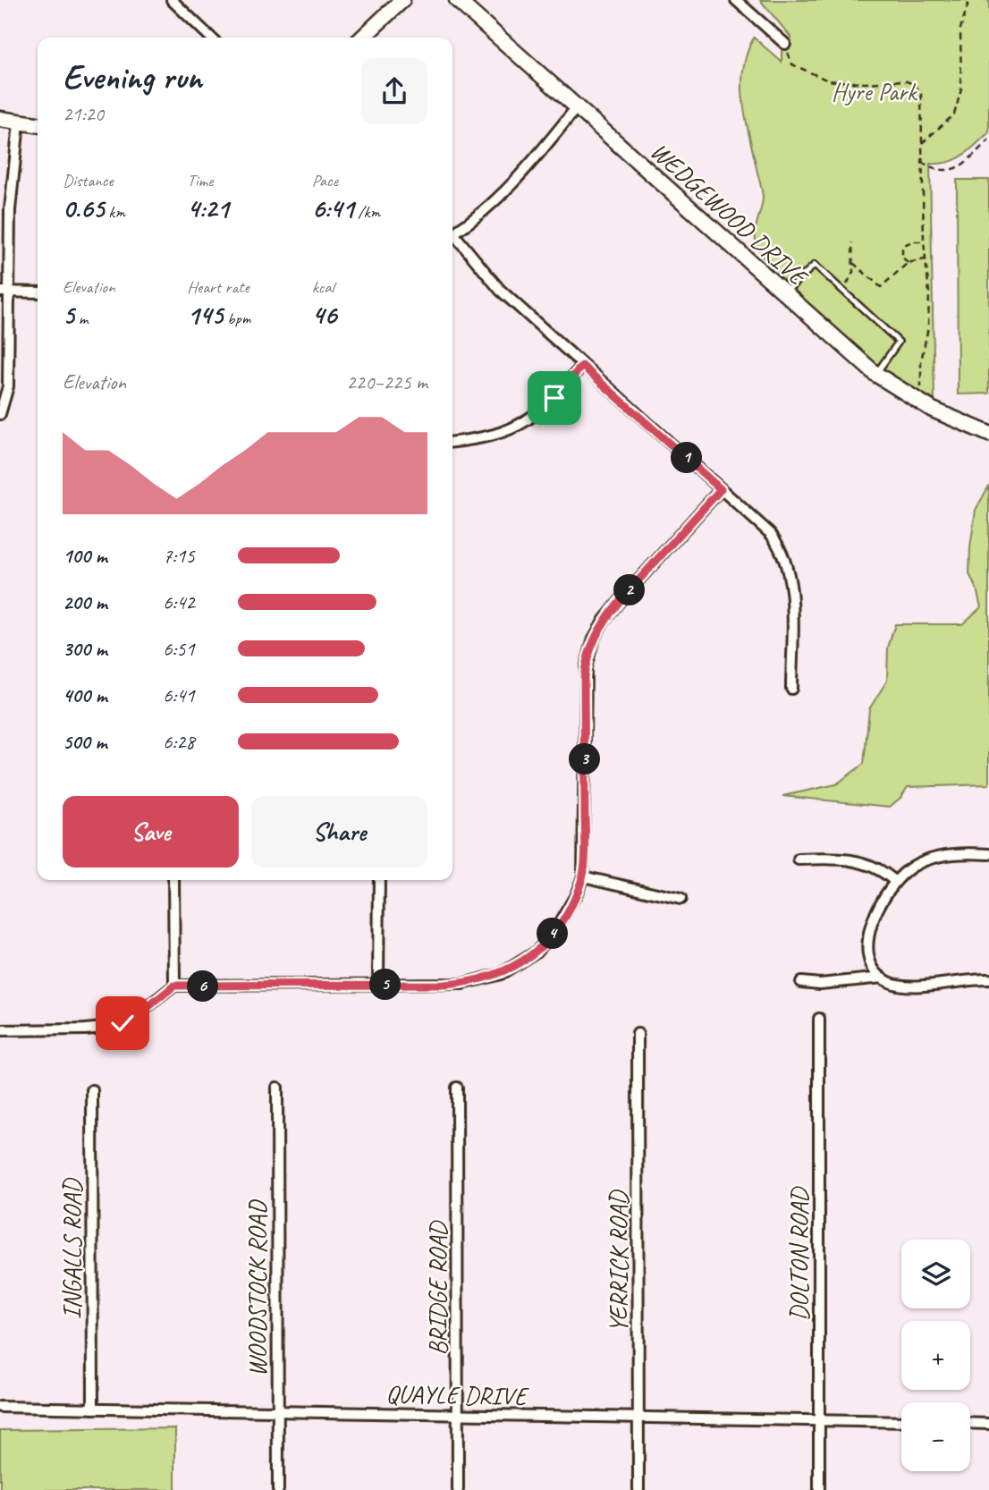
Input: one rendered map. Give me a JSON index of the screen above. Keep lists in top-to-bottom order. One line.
{"streets":{"street":["WEDGEWOOD DRIVE","INGALLS ROAD","DOLTON ROAD","YERRICK ROAD","WOODSTOCK ROAD","BRIDGE ROAD","QUAYLE DRIVE"]},"crossings":[["INGALLS ROAD","QUAYLE DRIVE"],["DOLTON ROAD","QUAYLE DRIVE"],["YERRICK ROAD","QUAYLE DRIVE"],["WOODSTOCK ROAD","QUAYLE DRIVE"],["BRIDGE ROAD","QUAYLE DRIVE"]],"parks":["Hyre Park"],"page":{"heading":["Evening run","21:20"],"stats":[["Distance","0.65 km"],["Time","4:21"],["Pace","6:41 /km"],["Elevation","5 m"],["Heart rate","145 bpm"],["kcal","46"]],"chart":["Elevation","220–225 m"],"pins":["1","2","3","4","5","6"],"list":[{"name":"100 m","note":"7:15"},{"name":"200 m","note":"6:42"},{"name":"300 m","note":"6:51"},{"name":"400 m","note":"6:41"},{"name":"500 m","note":"6:28"}],"buttons":["Save","Share"],"map_buttons":["+","−"]}}
